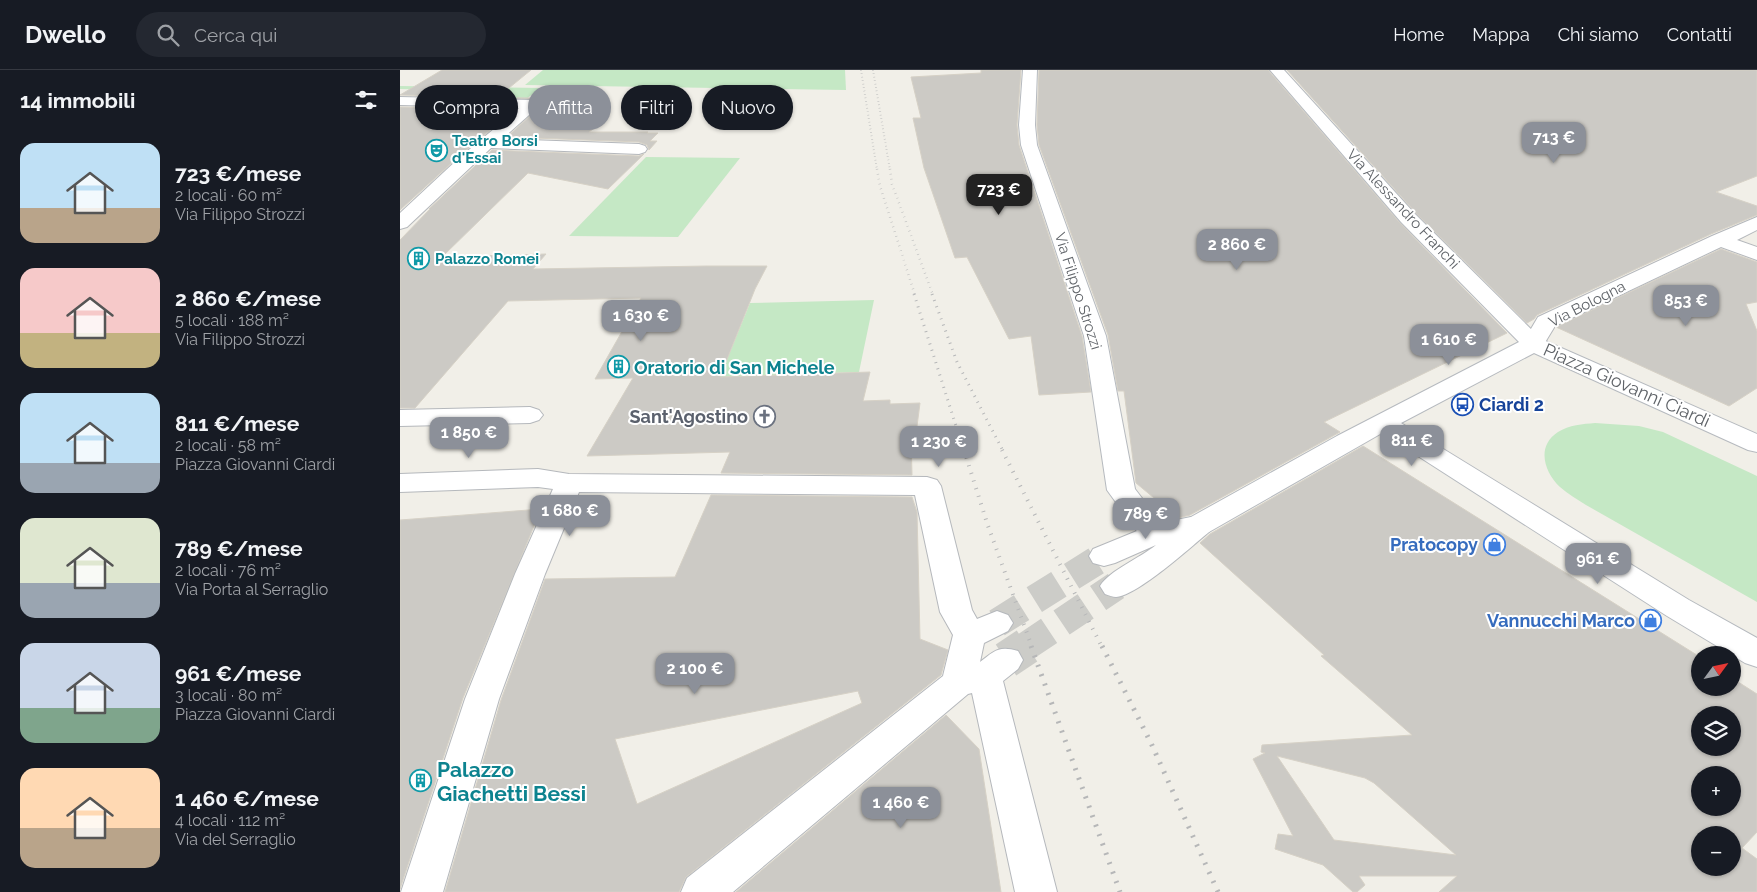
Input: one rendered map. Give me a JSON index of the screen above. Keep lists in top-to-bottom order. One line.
{"streets":{"street":["Via Alessandro Franchi","Via Filippo Strozzi","Via Bologna","Piazza Giovanni Ciardi"]},"crossings":[["Via Alessandro Franchi","Via Bologna"],["Via Alessandro Franchi","Piazza Giovanni Ciardi"],["Via Bologna","Piazza Giovanni Ciardi"]],"places":{"theatre":["Teatro Borsi d'Essai"],"building":["Palazzo Romei","Oratorio di San Michele","Palazzo Giachetti Bessi"],"bus stop":["Ciardi 2"],"church":["Sant'Agostino"],"shop":["Pratocopy","Vannucchi Marco"]},"north":"top right","page":{"header":"Dwello","search":"Cerca qui","nav":["Home","Mappa","Chi siamo","Contatti"],"heading":"14 immobili","chip":["Compra","Affitta","Filtri","Nuovo"],"price":["713 €","723 €","2 860 €","853 €","1 630 €","1 610 €","1 850 €","811 €","1 230 €","1 680 €","789 €","961 €","2 100 €","1 460 €"],"list":[{"name":"723 €/mese","note":"2 locali · 60 m² · Via Filippo Strozzi"},{"name":"2 860 €/mese","note":"5 locali · 188 m² · Via Filippo Strozzi"},{"name":"811 €/mese","note":"2 locali · 58 m² · Piazza Giovanni Ciardi"},{"name":"789 €/mese","note":"2 locali · 76 m² · Via Porta al Serraglio"},{"name":"961 €/mese","note":"3 locali · 80 m² · Piazza Giovanni Ciardi"},{"name":"1 460 €/mese","note":"4 locali · 112 m² · Via del Serraglio"}],"map_buttons":["+","−"]}}
